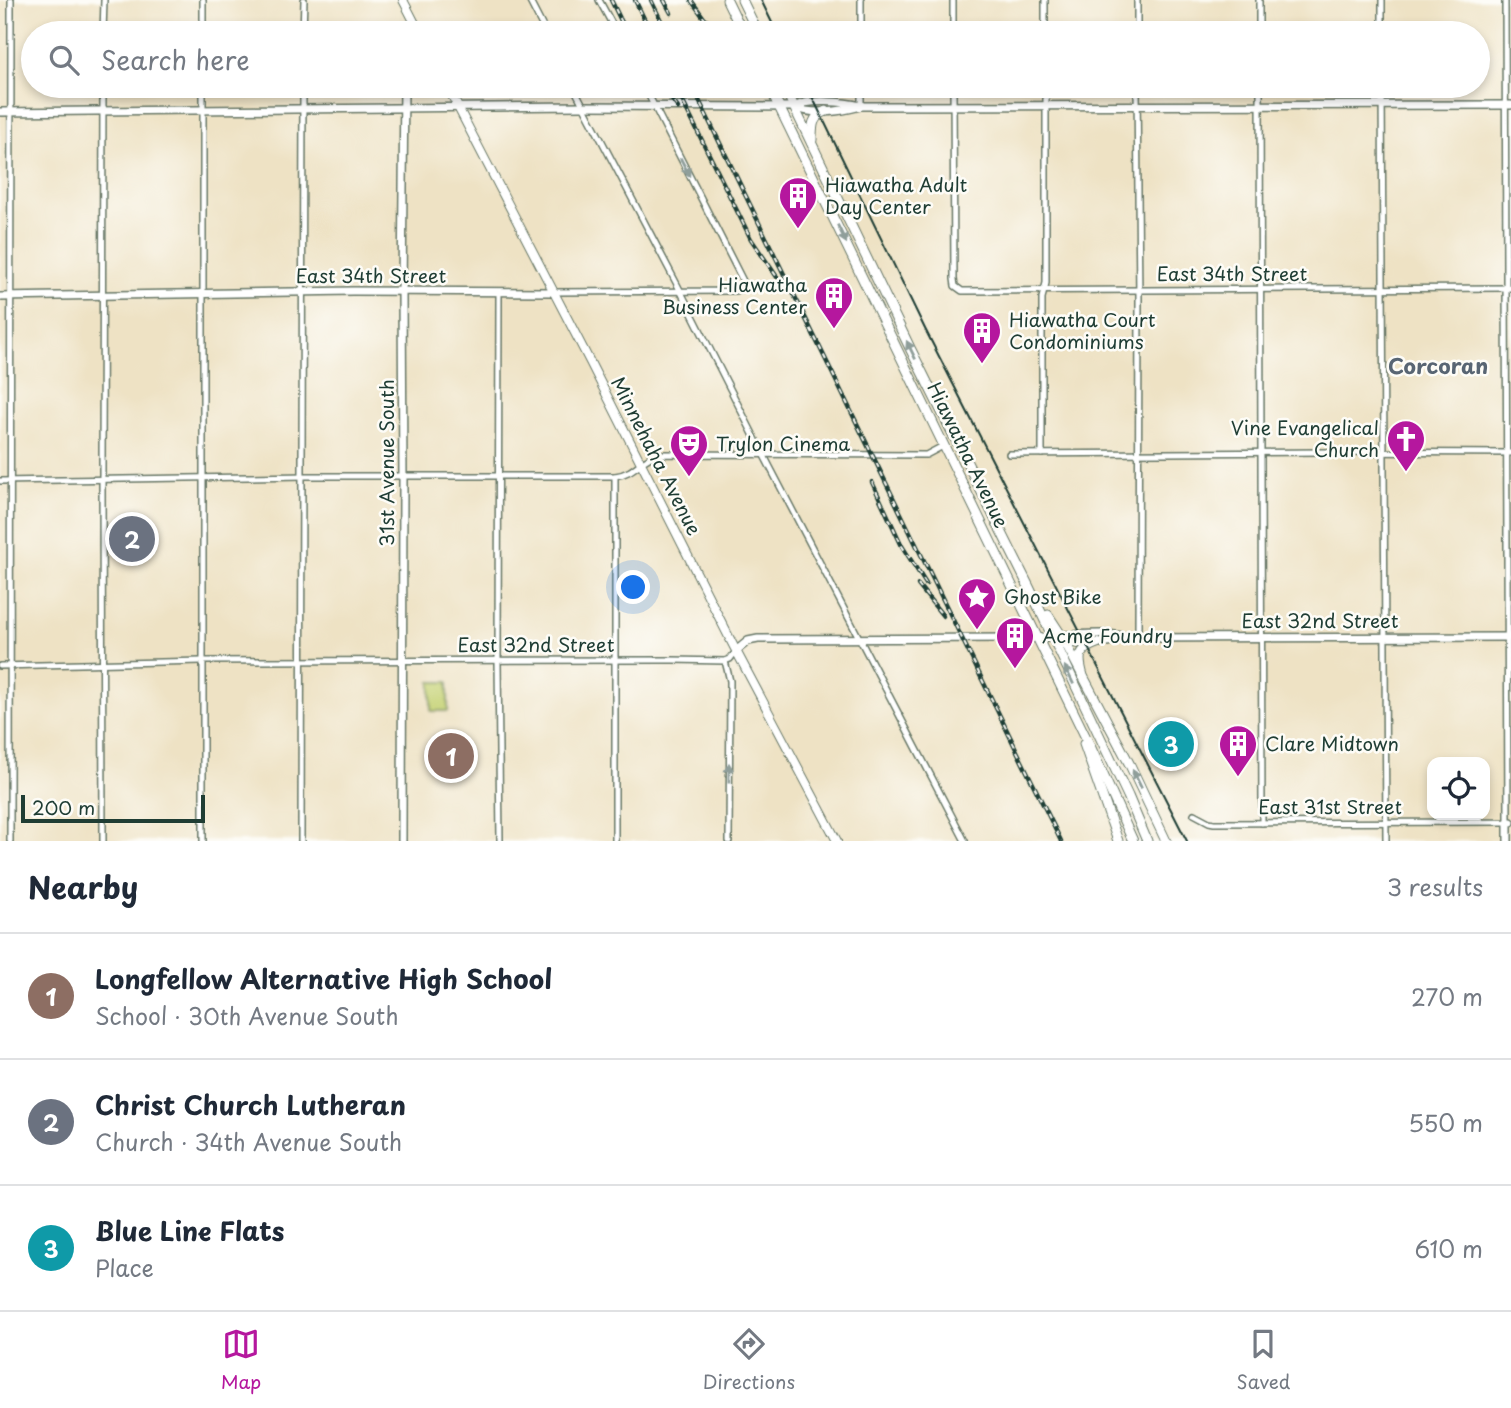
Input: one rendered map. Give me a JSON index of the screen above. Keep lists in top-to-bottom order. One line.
{"streets":{"main road":["Hiawatha Avenue","Minnehaha Avenue"],"street":["East 34th Street","31st Avenue South","East 32nd Street","East 31st Street"]},"crossings":[["East 34th Street","Minnehaha Avenue"],["East 34th Street","31st Avenue South"],["Hiawatha Avenue","East 32nd Street"],["Minnehaha Avenue","East 32nd Street"],["31st Avenue South","East 32nd Street"]],"districts":["Corcoran"],"places":{"building":["Hiawatha Adult Day Center","Hiawatha Business Center","Hiawatha Court Condominiums","Acme Foundry","Clare Midtown"],"church":["Vine Evangelical Church"],"theatre":["Trylon Cinema"],"place":["Ghost Bike"]},"scale_bar":"200 m","page":{"search":"Search here","pins":["2","3","1"],"scale":"200 m","heading":["Nearby","3 results"],"list":[{"mark":"1","name":"Longfellow Alternative High School","note":"School · 30th Avenue South","value":"270 m"},{"mark":"2","name":"Christ Church Lutheran","note":"Church · 34th Avenue South","value":"550 m"},{"mark":"3","name":"Blue Line Flats","note":"Place","value":"610 m"}],"nav":["Map","Directions","Saved"]}}
